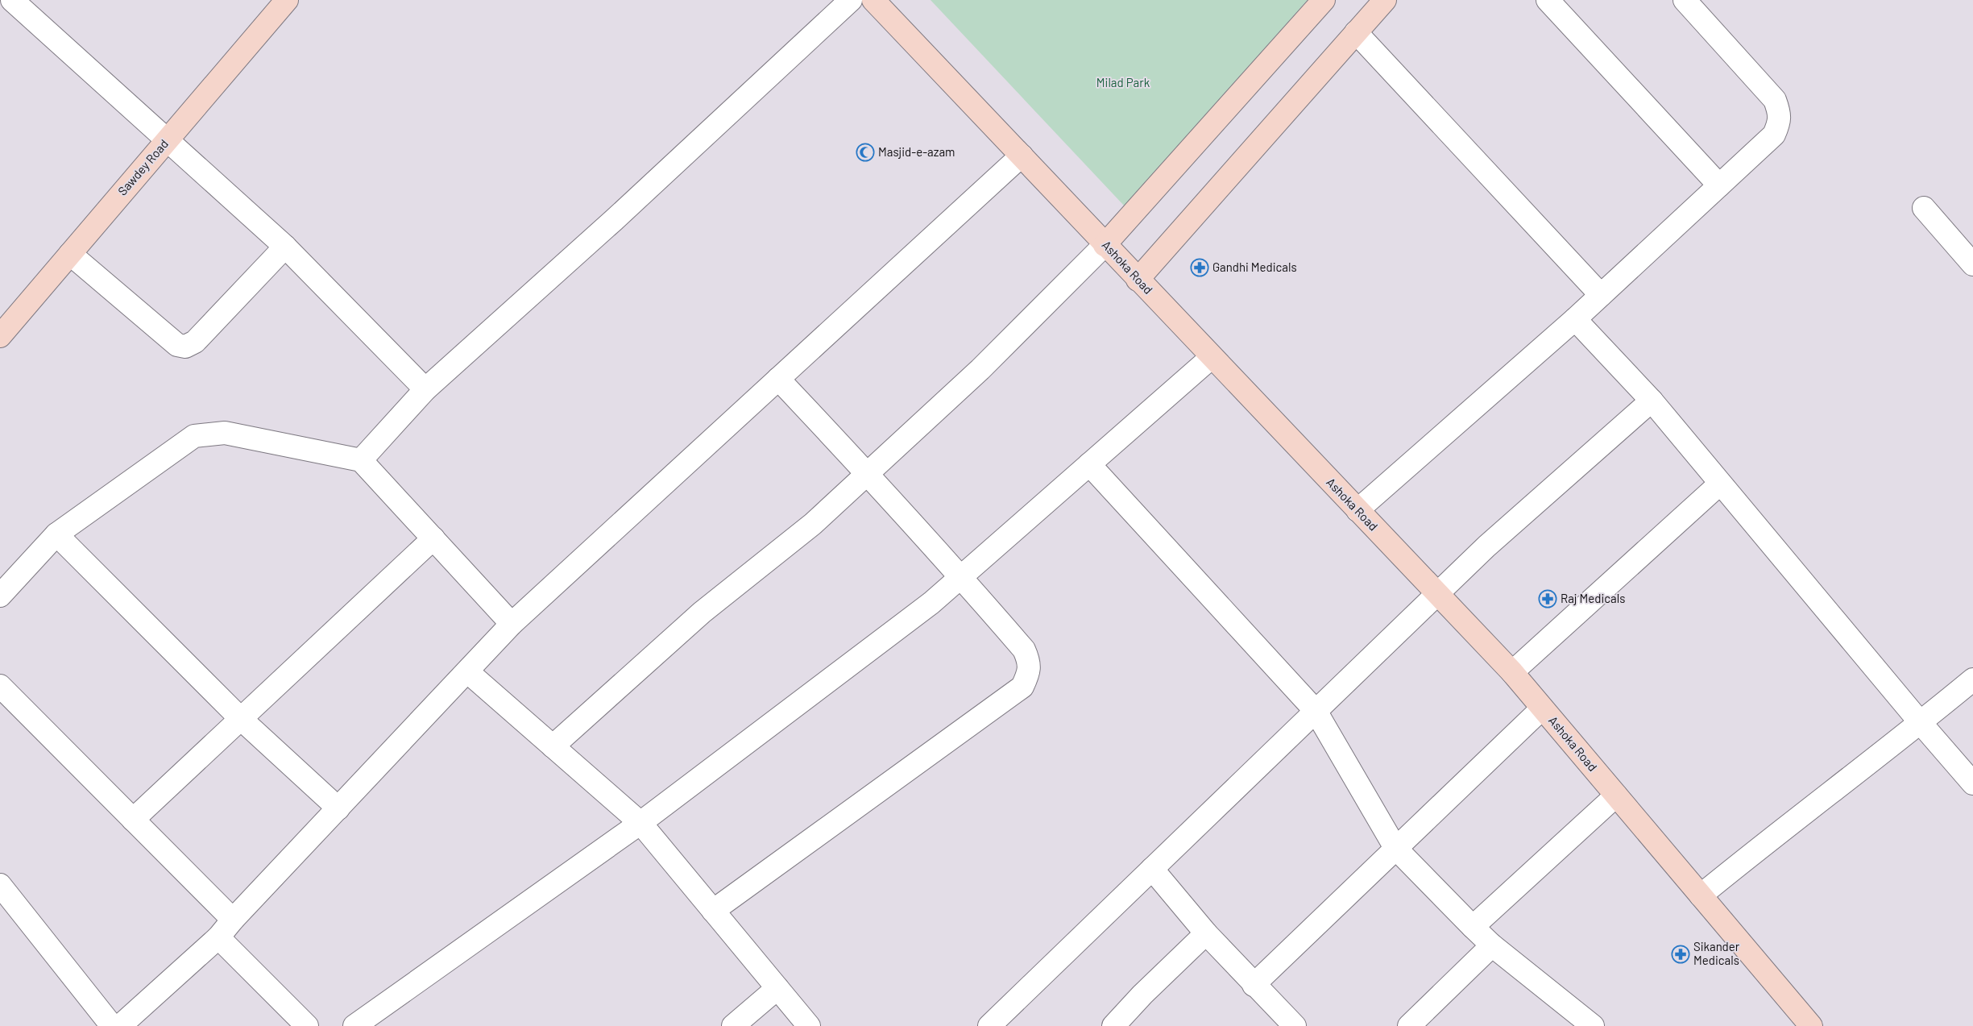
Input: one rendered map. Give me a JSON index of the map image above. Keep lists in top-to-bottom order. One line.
{"streets":{"street":["Sawdey Road","Ashoka Road"]},"parks":["Milad Park"],"places":{"mosque":["Masjid-e-azam"],"pharmacy":["Gandhi Medicals","Raj Medicals","Sikander Medicals"]}}
